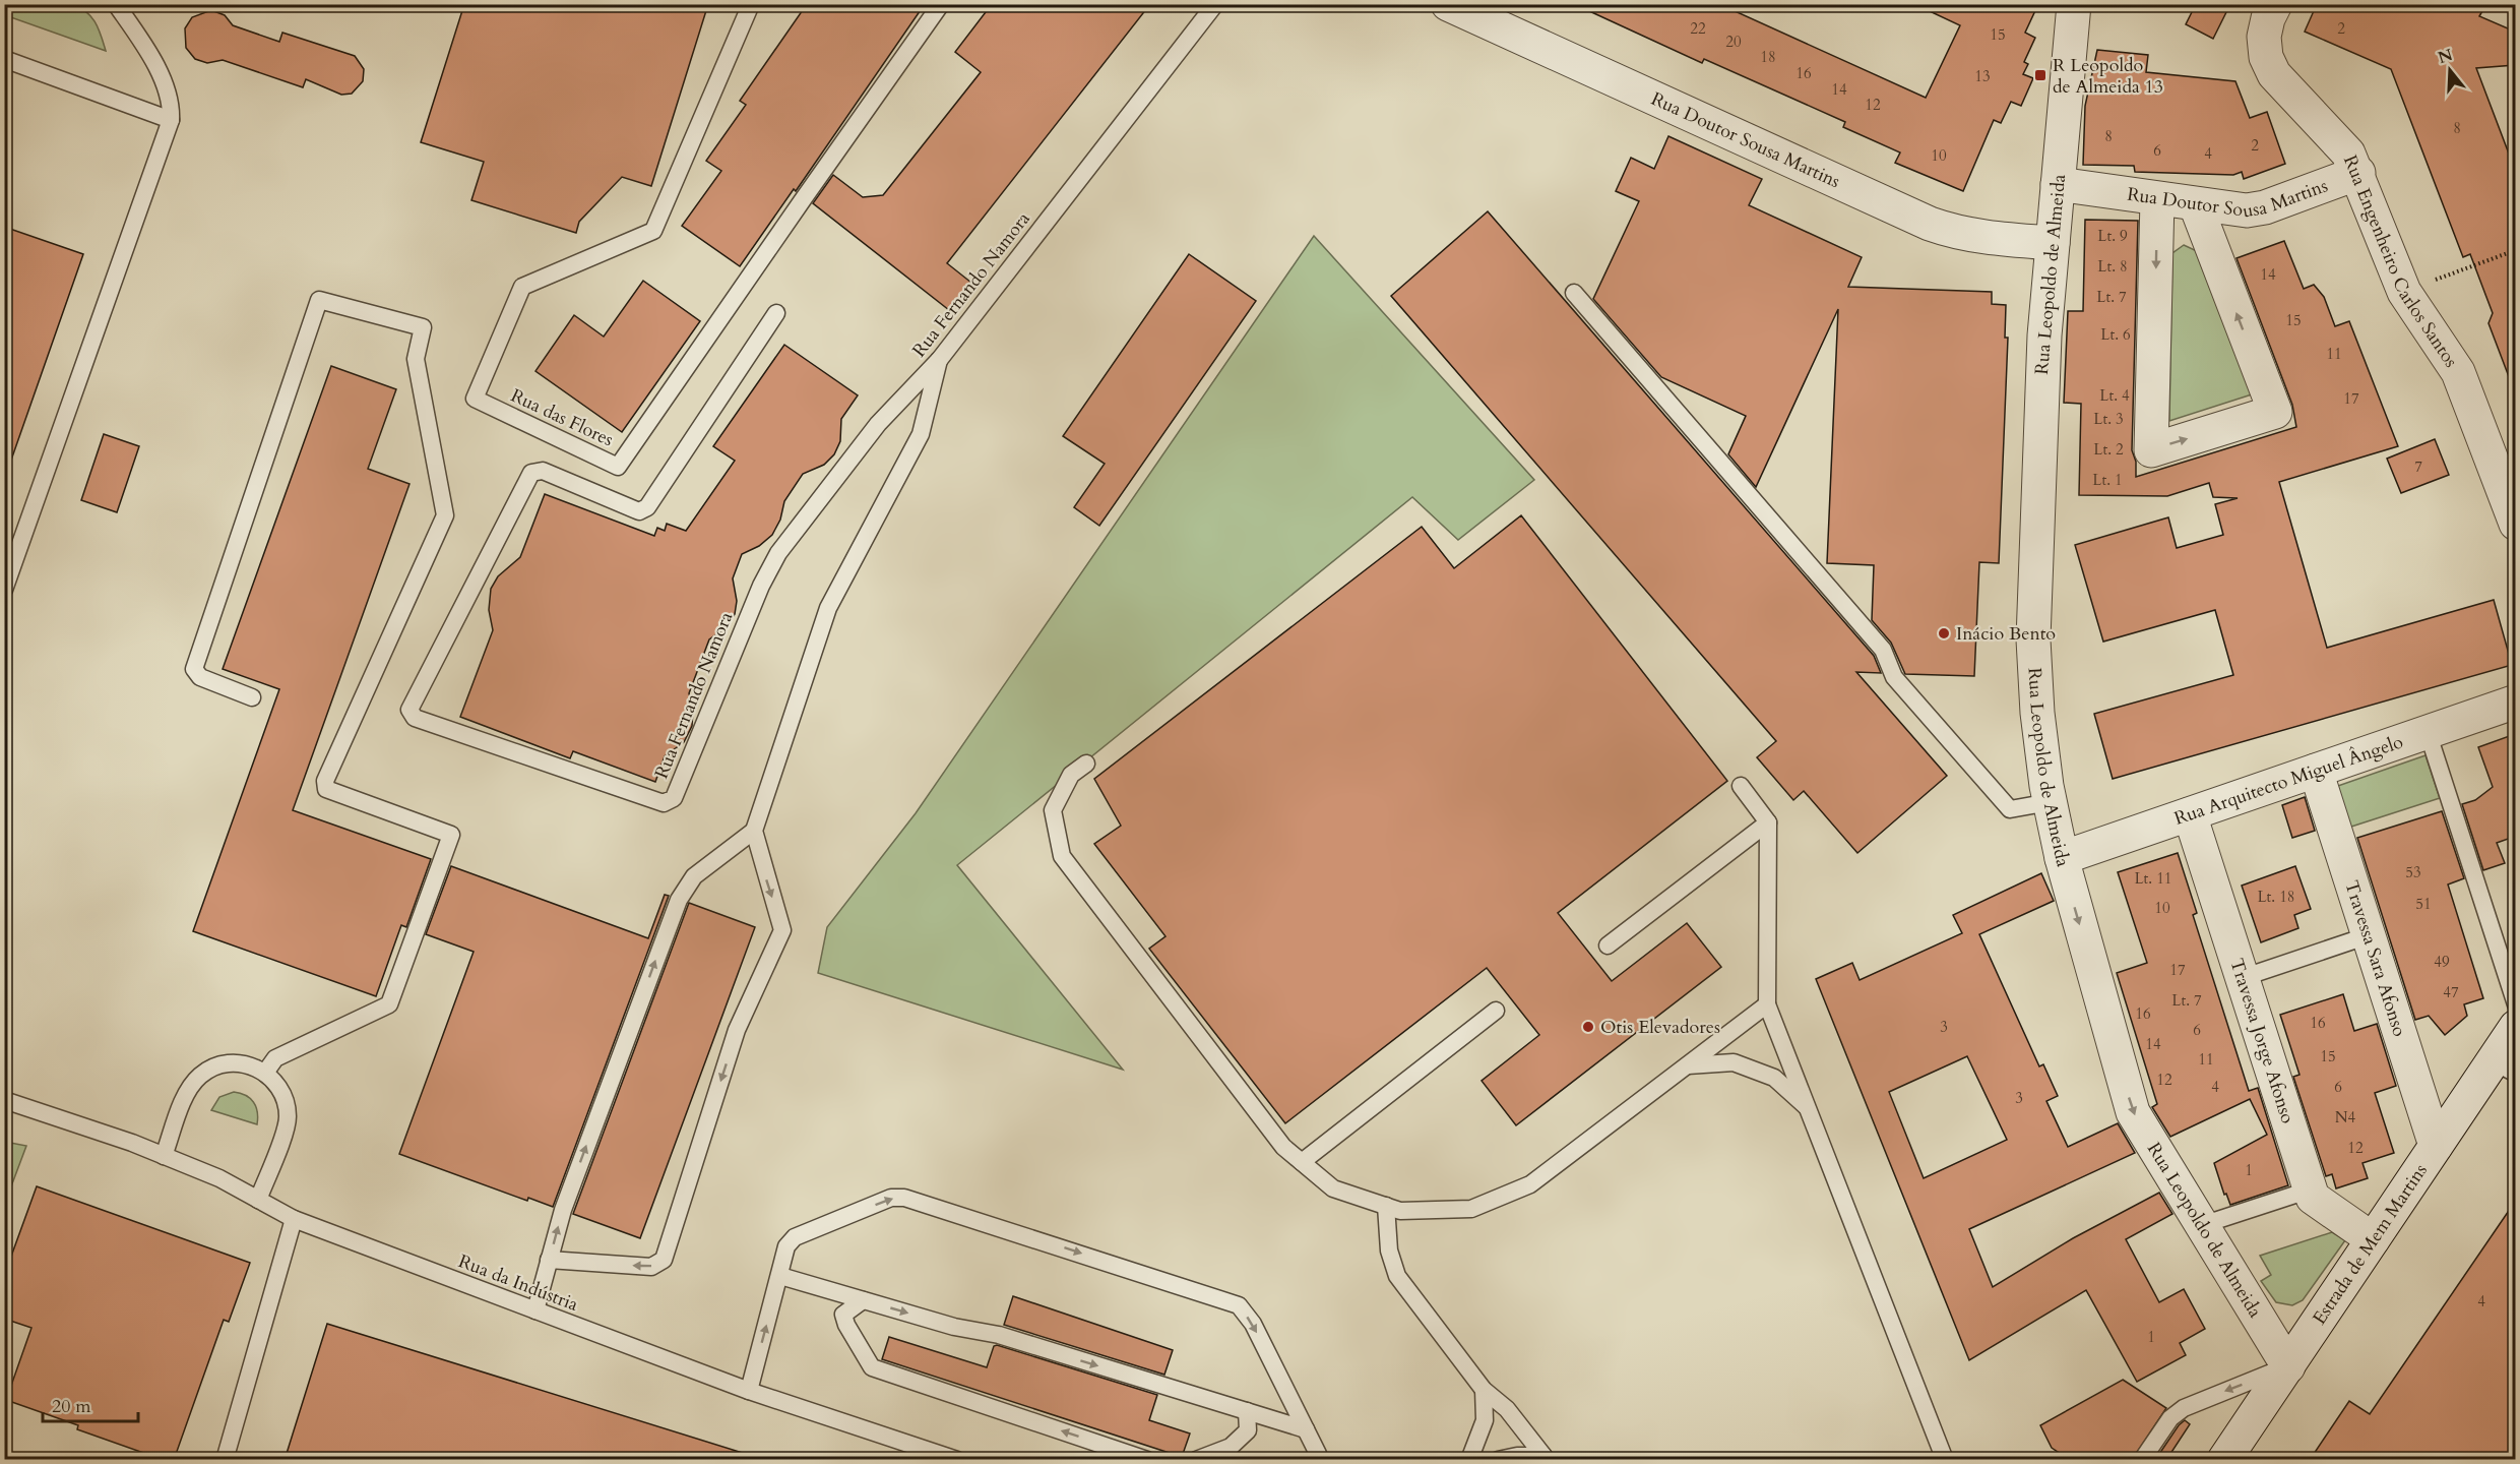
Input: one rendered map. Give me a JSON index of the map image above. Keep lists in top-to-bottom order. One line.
{"streets":{"street":["Rua Doutor Sousa Martins","Rua Engenheiro Carlos Santos","Rua Leopoldo de Almeida","Rua Arquitecto Miguel Ângelo","Travessa Sara Afonso","Travessa Jorge Afonso","Estrada de Mem Martins"],"lane":["Rua Fernando Namora","Rua das Flores","Rua da Indústria"]},"crossings":[["Rua Doutor Sousa Martins","Rua Engenheiro Carlos Santos"],["Rua Doutor Sousa Martins","Rua Leopoldo de Almeida"],["Rua Leopoldo de Almeida","Rua Arquitecto Miguel Ângelo"],["Rua Leopoldo de Almeida","Estrada de Mem Martins"],["Rua Arquitecto Miguel Ângelo","Travessa Sara Afonso"],["Rua Arquitecto Miguel Ângelo","Travessa Jorge Afonso"],["Travessa Sara Afonso","Estrada de Mem Martins"],["Travessa Jorge Afonso","Estrada de Mem Martins"]],"places":{"transit":["R Leopoldo de Almeida 13"],"other":["Inácio Bento","Otis Elevadores"]},"house_numbers":["22","2","15","20","18","16","13","14","12","8","8","2","6","4","10","Lt. 9","Lt. 8","14","Lt. 7","15","Lt. 6","11","Lt. 4","17","Lt. 3","Lt. 2","7","Lt. 1","53","Lt. 11","Lt. 18","51","10","49","17","47","Lt. 7","16","16","3","6","14","15","11","12","4","6","3","N4","12","1","4","1"],"scale_bar":"20 m","north":"top"}
